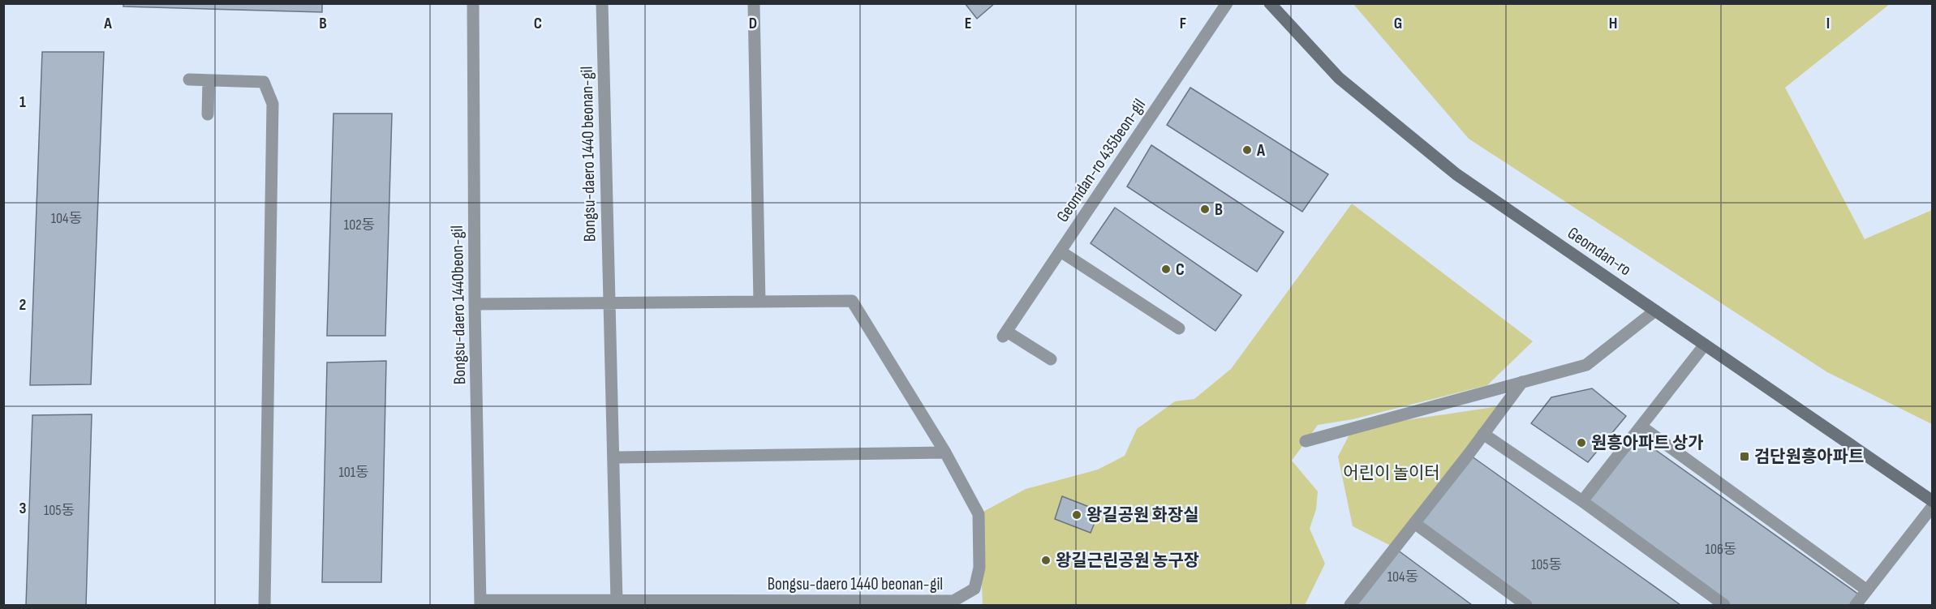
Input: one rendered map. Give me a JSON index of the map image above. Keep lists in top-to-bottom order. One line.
{"streets":{"main road":["Geomdan-ro"],"street":["Bongsu-daero 1440 beonan-gil","Geomdan-ro 435beon-gil","Bongsu-daero 1440beon-gil"]},"crossings":[["Bongsu-daero 1440 beonan-gil","Bongsu-daero 1440beon-gil"]],"parks":["어린이 놀이터"],"places":{"other":["A","B","C","원흥아파트 상가","왕길공원 화장실","왕길근린공원 농구장"],"transit":["검단원흥아파트"]},"house_numbers":["104동","102동","101동","105동","106동","105동","104동"],"grid":{"columns":["A","B","C","D","E","F","G","H","I"],"rows":["1","2","3"]}}
